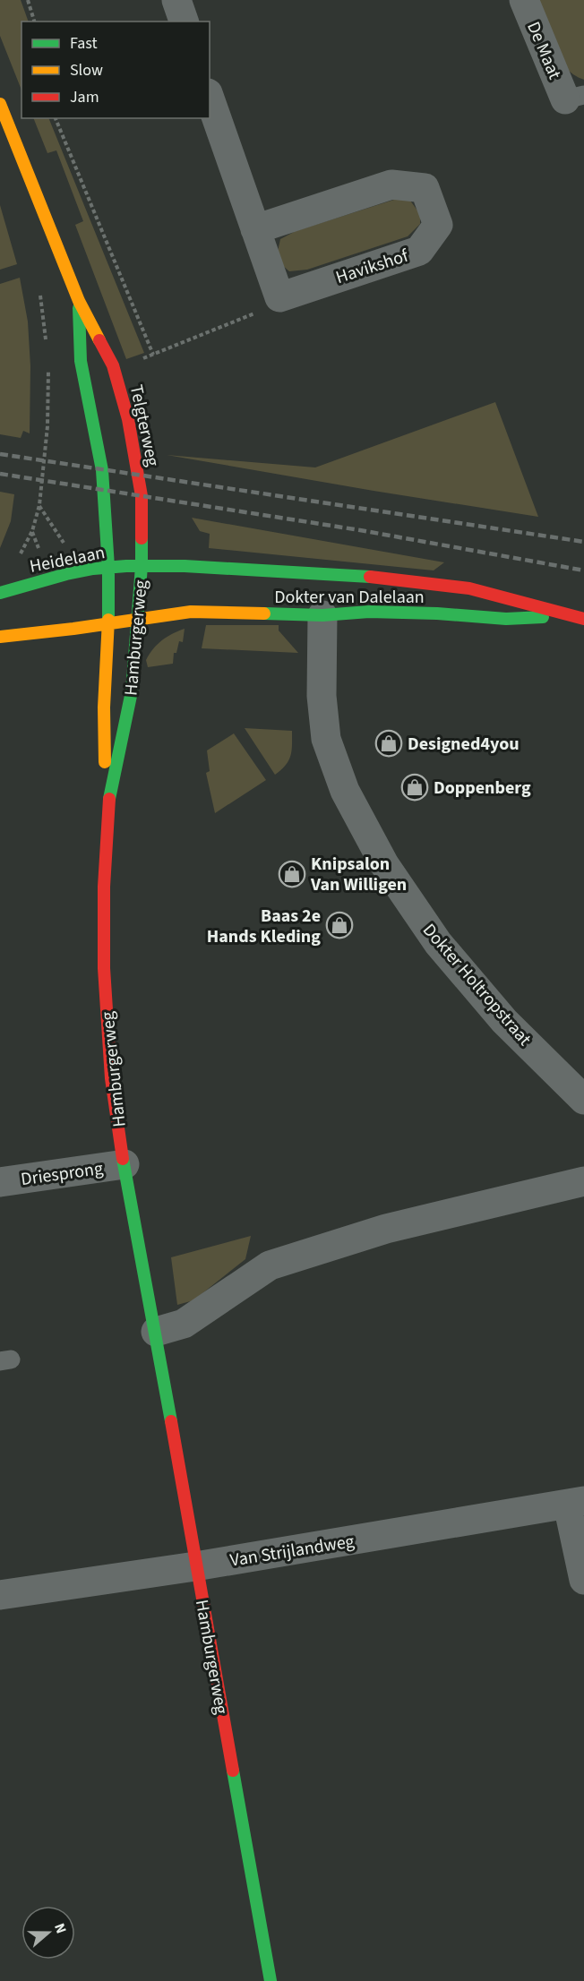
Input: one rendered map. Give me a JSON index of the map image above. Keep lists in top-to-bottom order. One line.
{"streets":{"street":["De Maat","Havikshof","Telgterweg","Heidelaan","Dokter van Dalelaan","Hamburgerweg","Dokter Holtropstraat","Driesprong","Van Strijlandweg"]},"crossings":[["Telgterweg","Heidelaan"],["Telgterweg","Dokter van Dalelaan"],["Telgterweg","Hamburgerweg"],["Heidelaan","Dokter van Dalelaan"],["Heidelaan","Hamburgerweg"],["Dokter van Dalelaan","Hamburgerweg"],["Dokter van Dalelaan","Dokter Holtropstraat"],["Hamburgerweg","Driesprong"],["Hamburgerweg","Van Strijlandweg"]],"places":{"shop":["Designed4you","Doppenberg","Knipsalon Van Willigen","Baas 2e Hands Kleding"]},"legend":["Fast","Slow","Jam"],"north":"right"}
